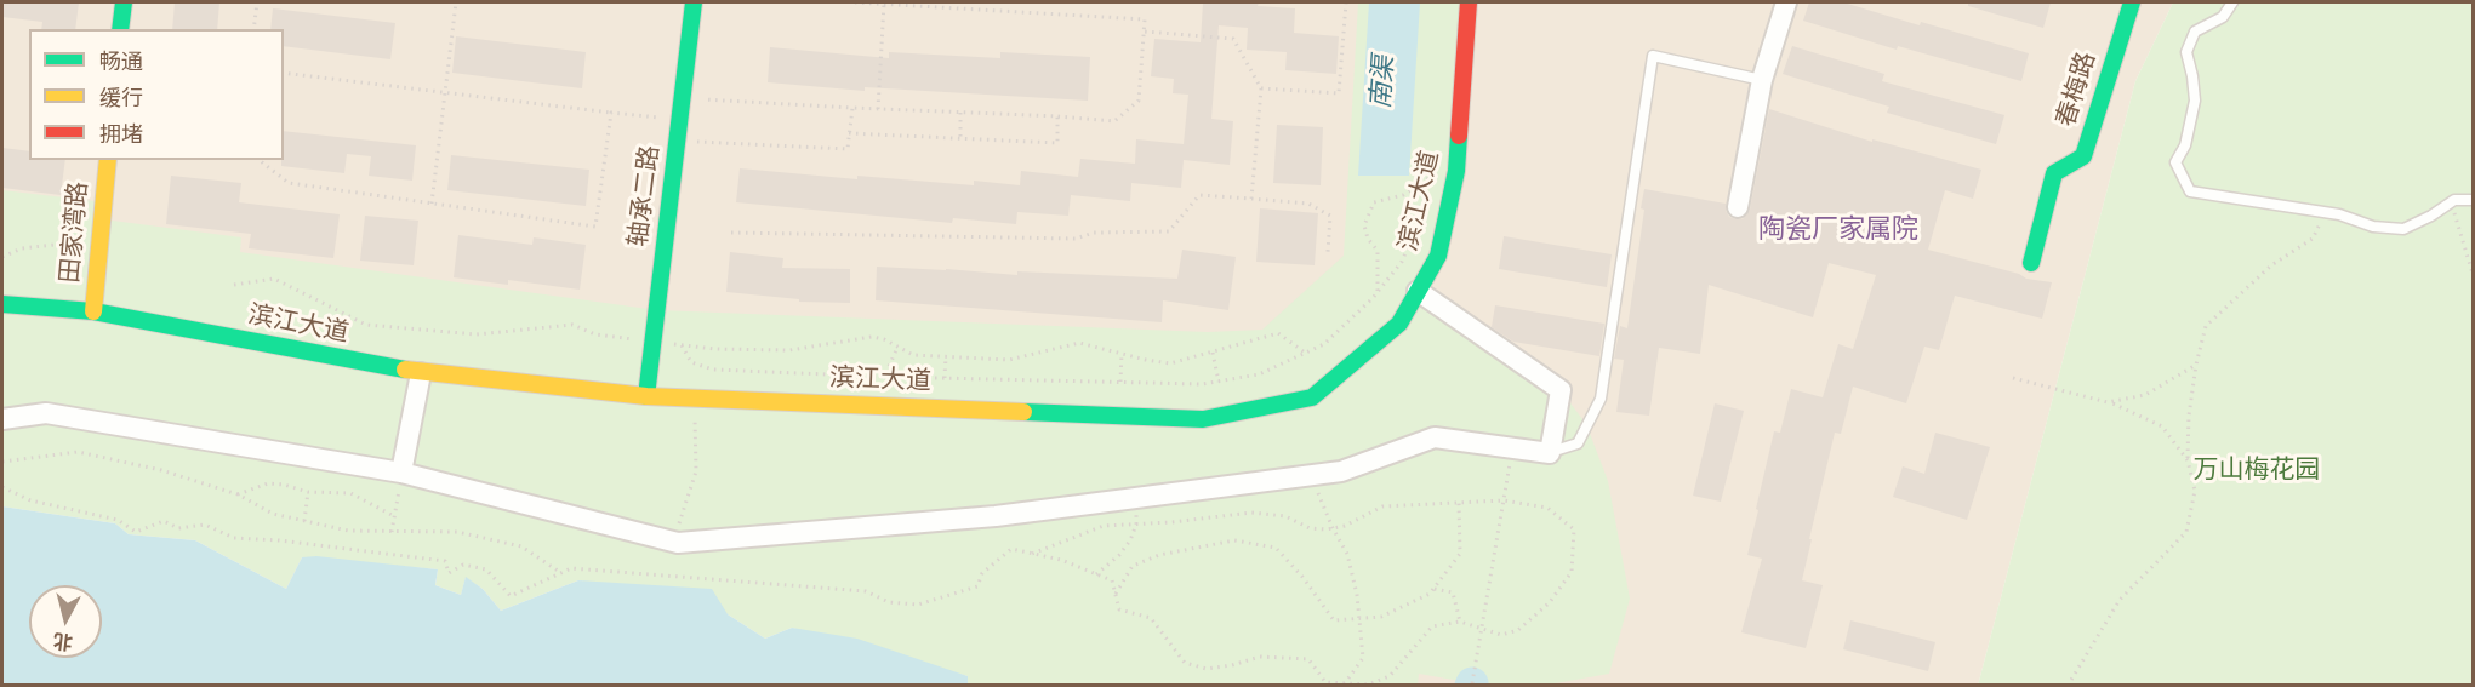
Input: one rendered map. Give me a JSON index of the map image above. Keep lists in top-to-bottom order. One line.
{"streets":{"street":["春梅路","轴承二路","滨江大道","田家湾路"]},"crossings":[["轴承二路","滨江大道"],["滨江大道","田家湾路"]],"districts":["陶瓷厂家属院"],"water":["南渠"],"parks":["万山梅花园"],"legend":["畅通","缓行","拥堵"],"north":"bottom"}
